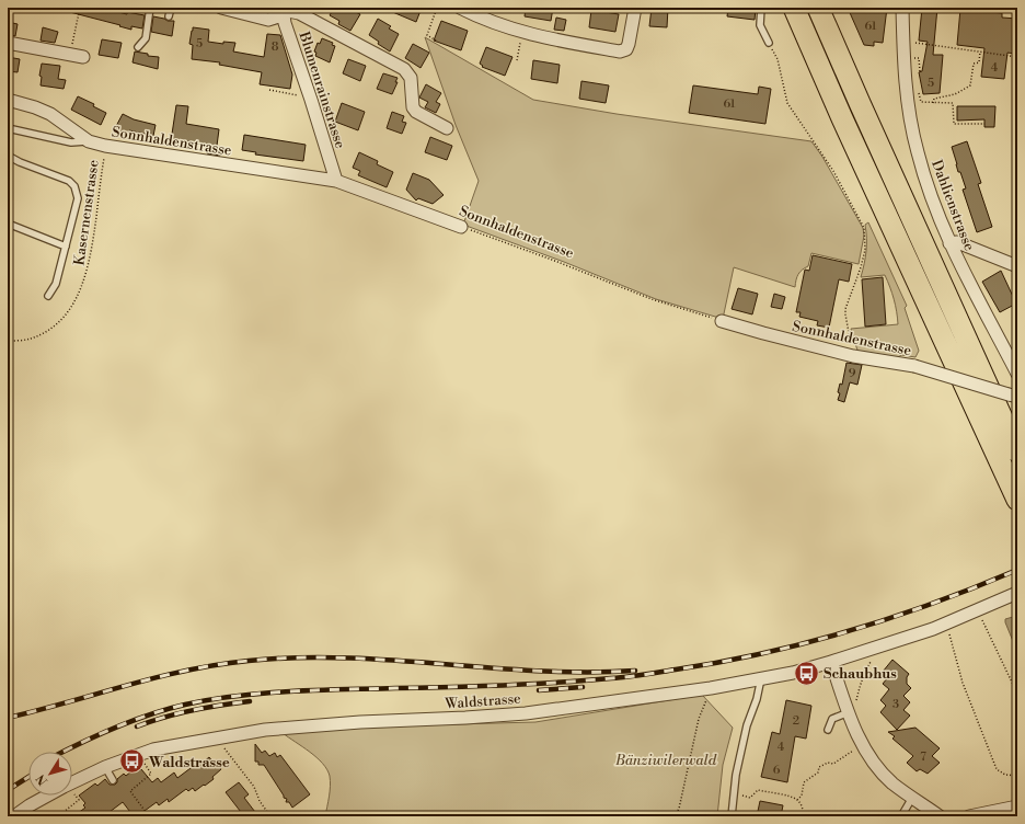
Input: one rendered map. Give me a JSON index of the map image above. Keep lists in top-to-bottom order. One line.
{"streets":{"street":["Blumenrainstrasse","Sonnhaldenstrasse","Dahlienstrasse","Waldstrasse"],"path":["Kasernenstrasse"]},"crossings":[["Blumenrainstrasse","Sonnhaldenstrasse"],["Sonnhaldenstrasse","Kasernenstrasse"]],"parks":["Bänziwilerwald"],"places":{"bus stop":["Schaubhus","Waldstrasse"]},"house_numbers":["61","5","8","4","5","61","9","3","2","4","7","6"],"north":"bottom left"}
